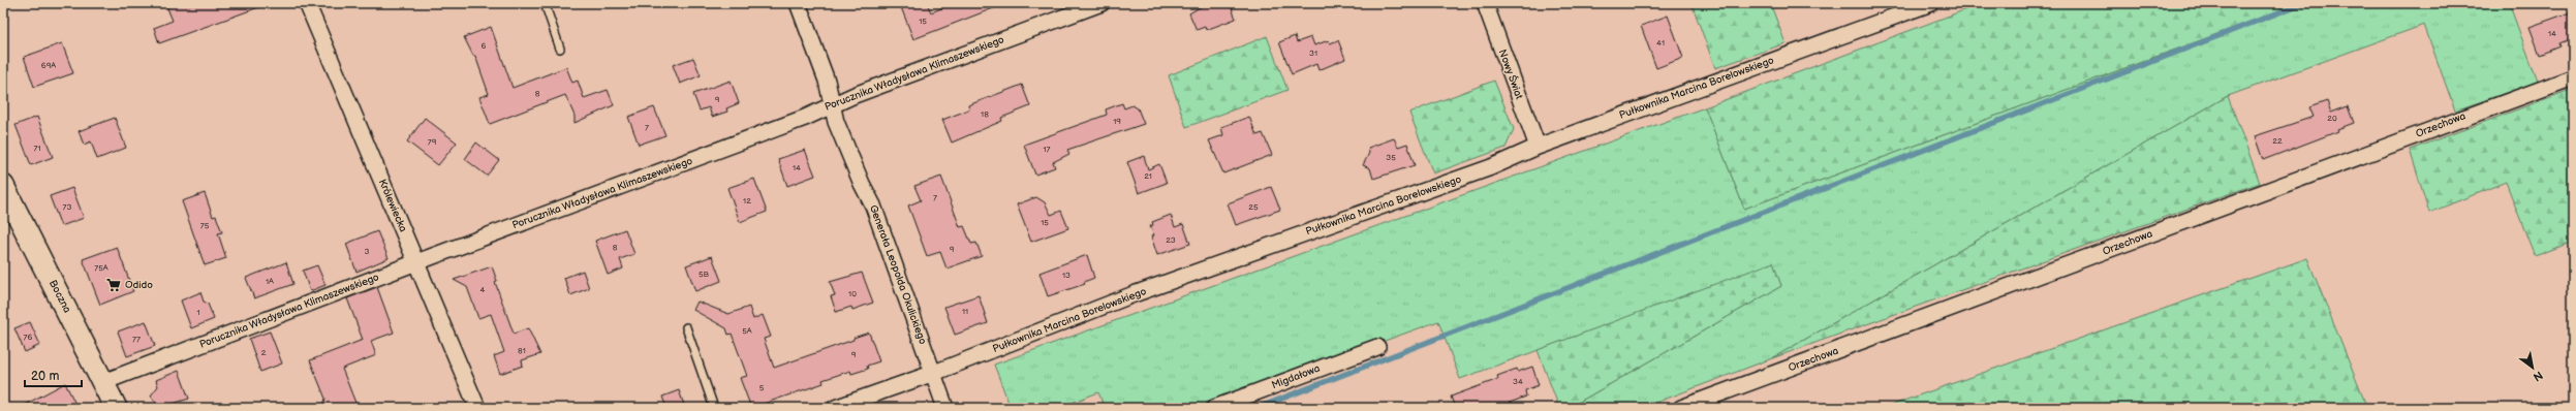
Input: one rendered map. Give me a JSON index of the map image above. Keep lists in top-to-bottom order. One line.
{"streets":{"street":["Porucznika Władysława Klimaszewskiego","Nowy Świat","Pułkownika Marcina Borelowskiego","Orzechowa","Królewiecka","Generała Leopolda Okulickiego","Boczna","Migdałowa"]},"crossings":[["Porucznika Władysława Klimaszewskiego","Królewiecka"],["Porucznika Władysława Klimaszewskiego","Generała Leopolda Okulickiego"],["Porucznika Władysława Klimaszewskiego","Boczna"],["Nowy Świat","Pułkownika Marcina Borelowskiego"],["Pułkownika Marcina Borelowskiego","Generała Leopolda Okulickiego"]],"places":{"supermarket":["Odido"]},"house_numbers":["15","14","41","6","31","69A","8","9","18","20","19","7","22","79","71","17","35","14","21","7","12","73","25","15","75","23","8","9","3","75A","5B","13","1A","4","10","11","1","5A","76","77","81","2","9","34","5"],"scale_bar":"20 m","north":"bottom right"}
